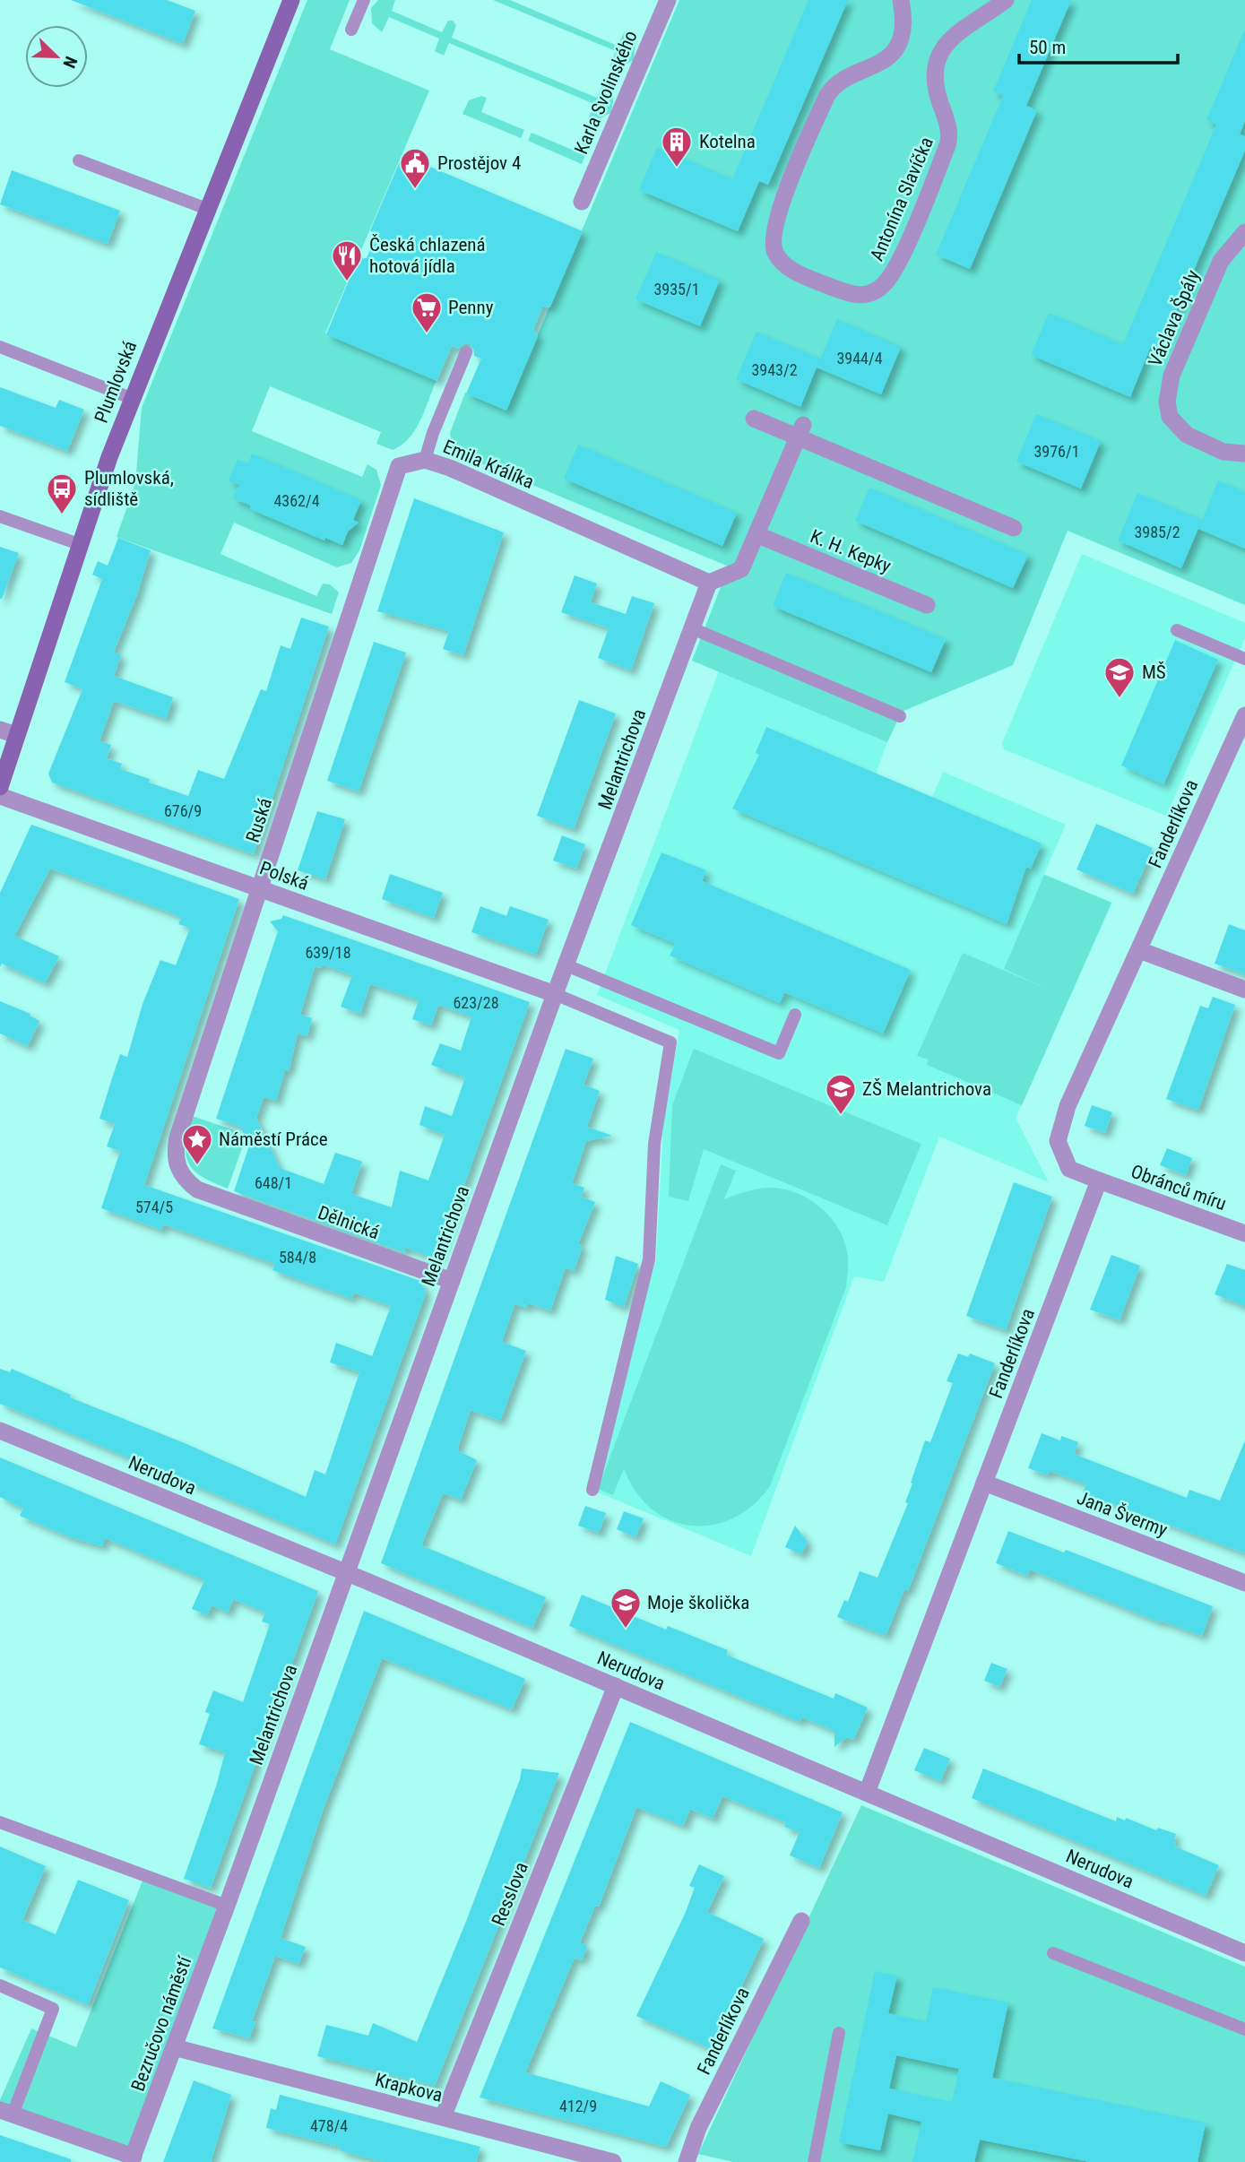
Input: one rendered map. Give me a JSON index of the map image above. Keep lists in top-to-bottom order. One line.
{"streets":{"main road":["Plumlovská"],"street":["Karla Svolinského","Antonína Slavíčka","Václava Špály","Emila Králíka","K. H. Kepky","Melantrichova","Ruská","Fanderlíkova","Polská","Obránců míru","Dělnická","Nerudova","Jana Švermy","Resslova","Bezručovo náměstí","Krapkova"]},"crossings":[["Emila Králíka","Melantrichova"],["Emila Králíka","Ruská"],["Melantrichova","Polská"],["Melantrichova","Dělnická"],["Melantrichova","Nerudova"],["Melantrichova","Bezručovo náměstí"],["Ruská","Polská"],["Ruská","Dělnická"],["Fanderlíkova","Obránců míru"],["Fanderlíkova","Nerudova"],["Fanderlíkova","Jana Švermy"],["Nerudova","Resslova"],["Resslova","Krapkova"],["Bezručovo náměstí","Krapkova"]],"places":{"building":["Kotelna"],"public building":["Prostějov 4"],"restaurant":["Česká chlazená hotová jídla"],"supermarket":["Penny"],"bus stop":["Plumlovská, sídliště"],"school or university":["MŠ","ZŠ Melantrichova","Moje školička"],"place":["Náměstí Práce"]},"house_numbers":["3935/1","3944/4","3943/2","3976/1","4362/4","3985/2","676/9","639/18","623/28","648/1","574/5","584/8","412/9","478/4"],"scale_bar":"50 m","north":"bottom right"}
